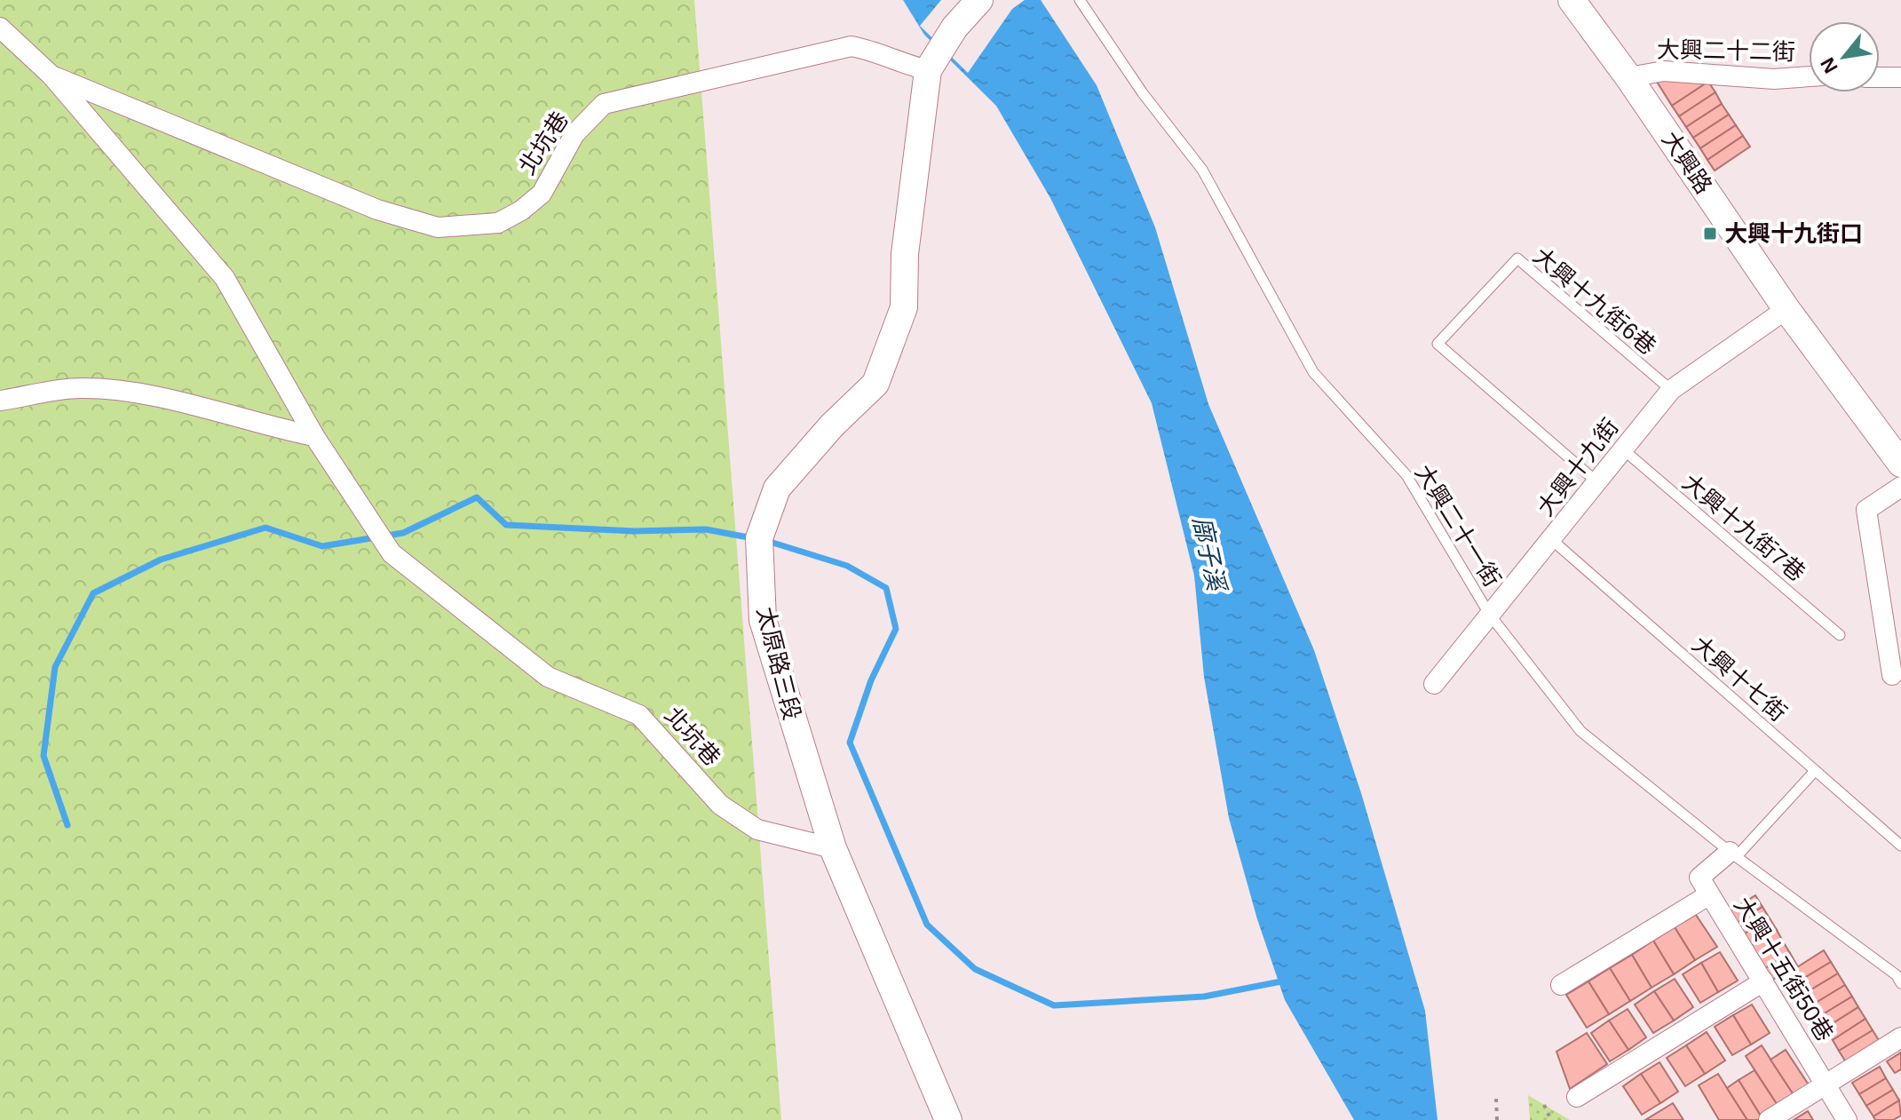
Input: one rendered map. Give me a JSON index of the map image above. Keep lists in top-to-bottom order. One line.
{"streets":{"main road":["大興路","太原路三段"],"street":["大興二十二街","北坑巷","大興十九街","大興十五街50巷"],"lane":["大興十九街6巷","大興二十一街","大興十九街7巷","大興十七街"]},"crossings":[["大興二十二街","大興路"],["北坑巷","太原路三段"],["大興路","大興十九街"],["大興十九街6巷","大興十九街"],["大興十九街","大興二十一街"],["大興十九街","大興十九街7巷"],["大興十九街","大興十七街"],["大興二十一街","大興十五街50巷"]],"water":["廍子溪"],"places":{"transit":["大興十九街口"]},"north":"bottom left"}
